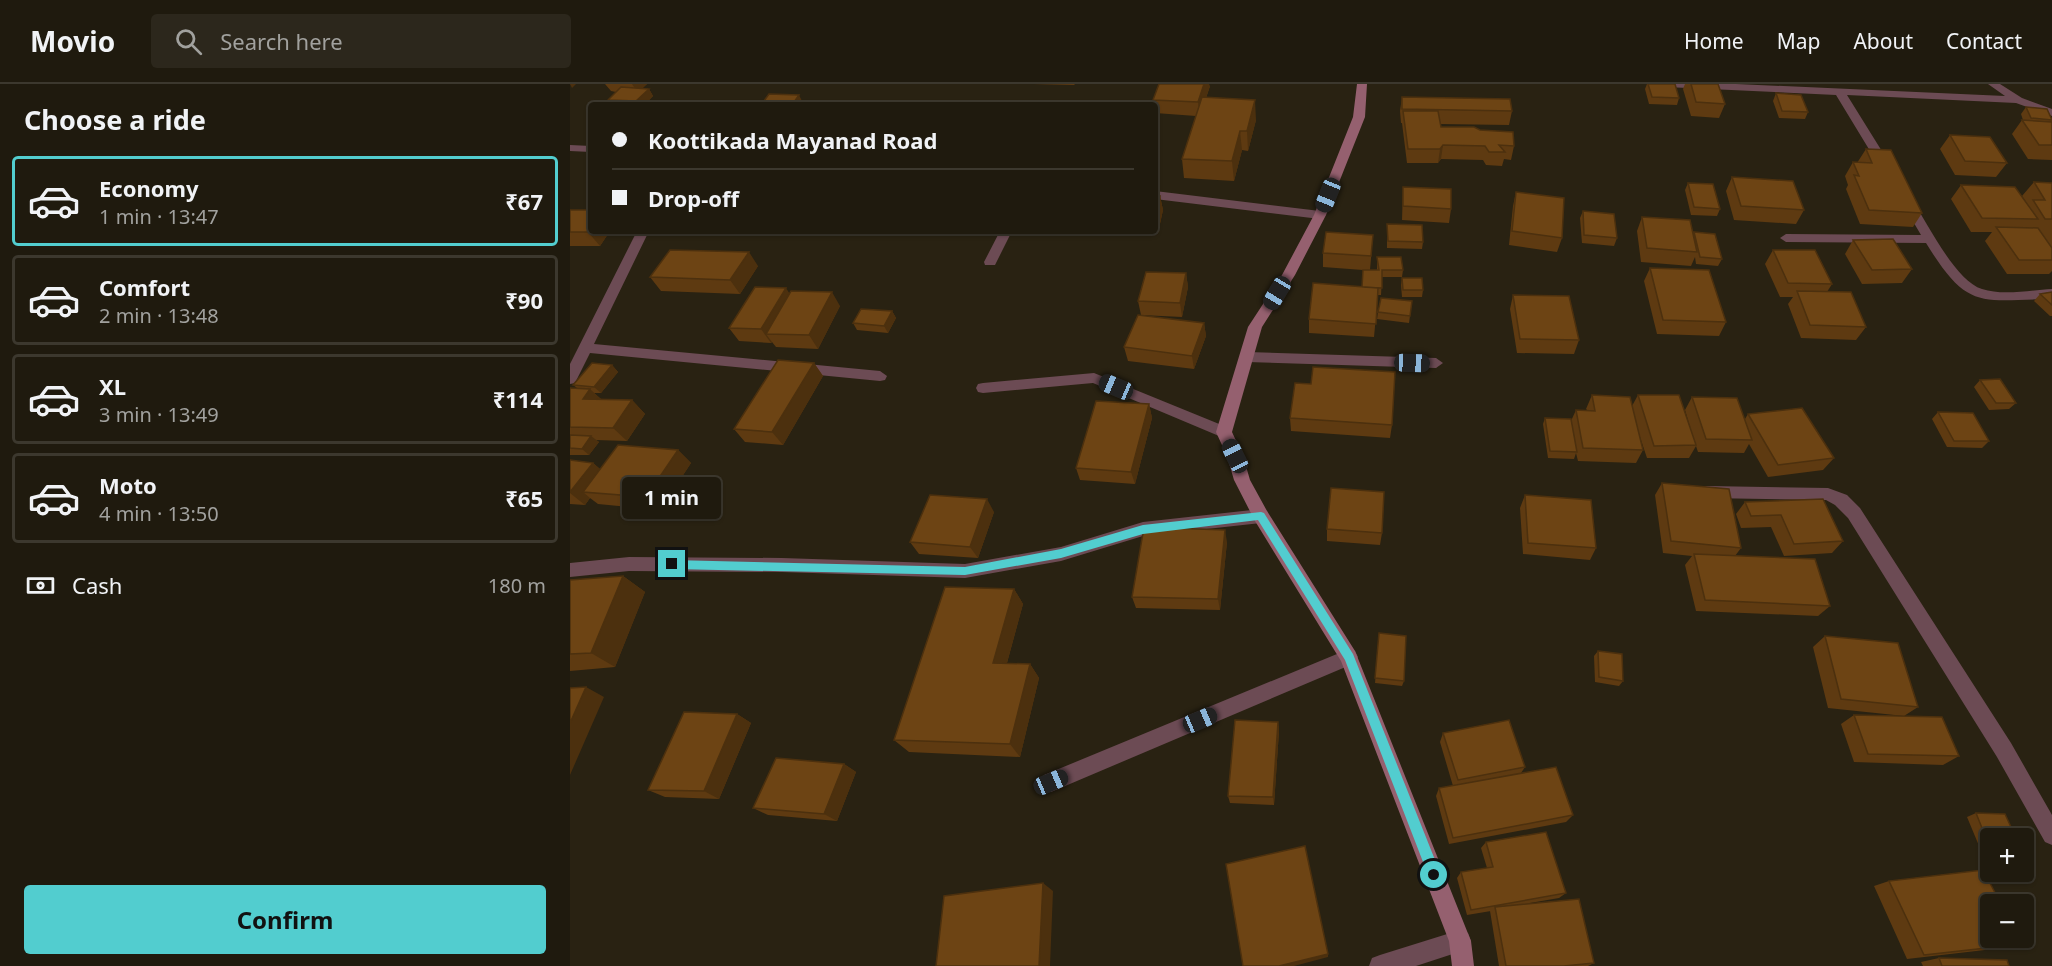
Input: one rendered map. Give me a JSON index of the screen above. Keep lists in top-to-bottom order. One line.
{"page":{"header":"Movio","search":"Search here","nav":["Home","Map","About","Contact"],"heading":"Choose a ride","banner":["Koottikada Mayanad Road","Drop-off"],"list":[{"name":"Economy","note":"1 min · 13:47","value":"₹67"},{"name":"Comfort","note":"2 min · 13:48","value":"₹90"},{"name":"XL","note":"3 min · 13:49","value":"₹114"},{"name":"Moto","note":"4 min · 13:50","value":"₹65"}],"bubble":"1 min","pay":["Cash","180 m"],"map_buttons":["+","−"],"buttons":"Confirm"}}
